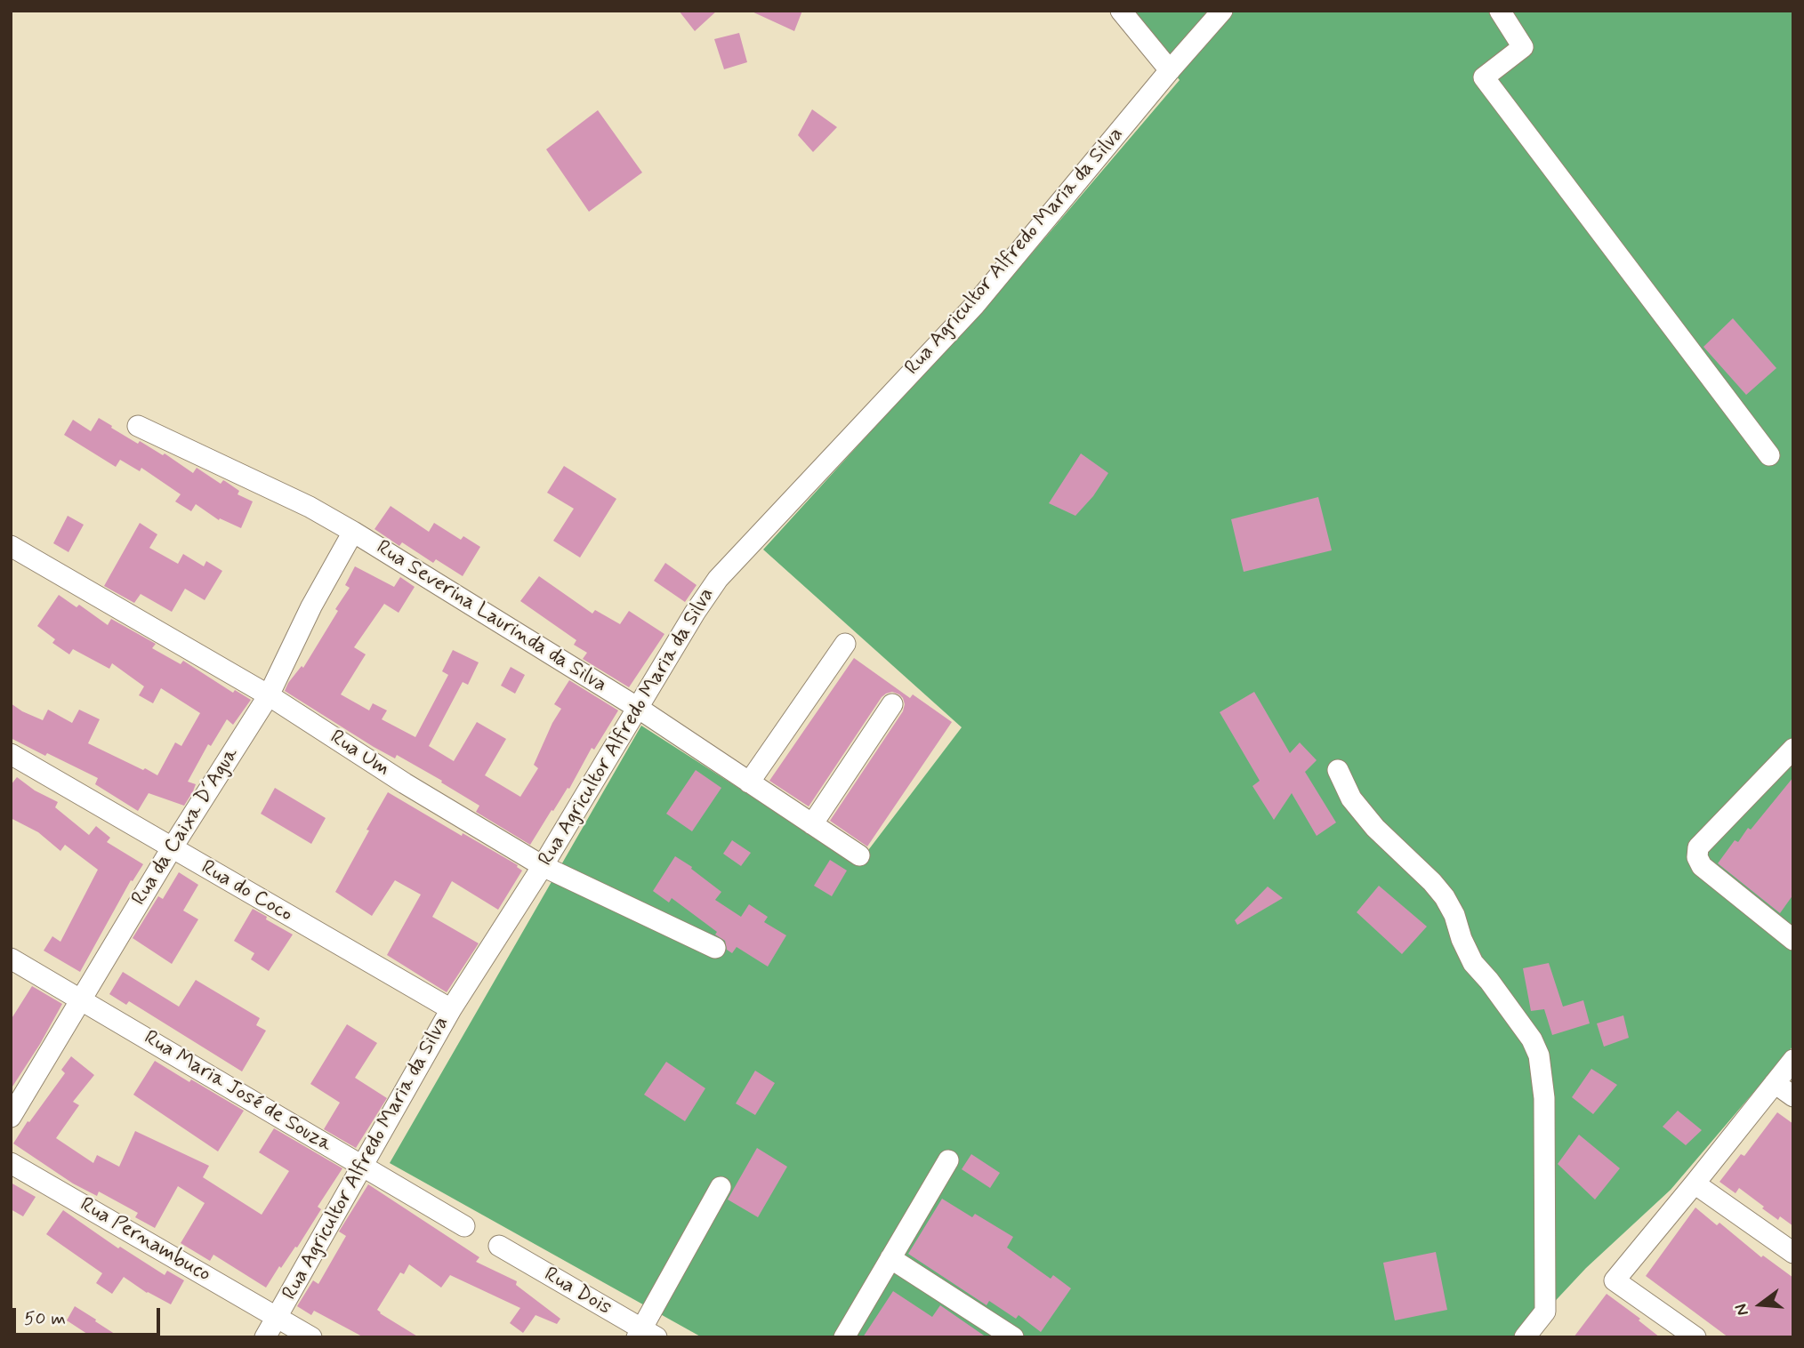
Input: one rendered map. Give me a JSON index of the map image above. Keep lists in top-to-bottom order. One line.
{"streets":{"street":["Rua Agricultor Alfredo Maria da Silva","Rua Severina Laurinda da Silva","Rua Um","Rua da Caixa D´Agua","Rua do Coco","Rua Maria José de Souza","Rua Pernambuco","Rua Dois"]},"crossings":[["Rua Agricultor Alfredo Maria da Silva","Rua Severina Laurinda da Silva"],["Rua Agricultor Alfredo Maria da Silva","Rua Um"],["Rua Agricultor Alfredo Maria da Silva","Rua do Coco"],["Rua Agricultor Alfredo Maria da Silva","Rua Maria José de Souza"],["Rua Agricultor Alfredo Maria da Silva","Rua Pernambuco"],["Rua Severina Laurinda da Silva","Rua da Caixa D´Agua"],["Rua Um","Rua da Caixa D´Agua"],["Rua da Caixa D´Agua","Rua do Coco"],["Rua da Caixa D´Agua","Rua Maria José de Souza"]],"scale_bar":"50 m","north":"left"}
